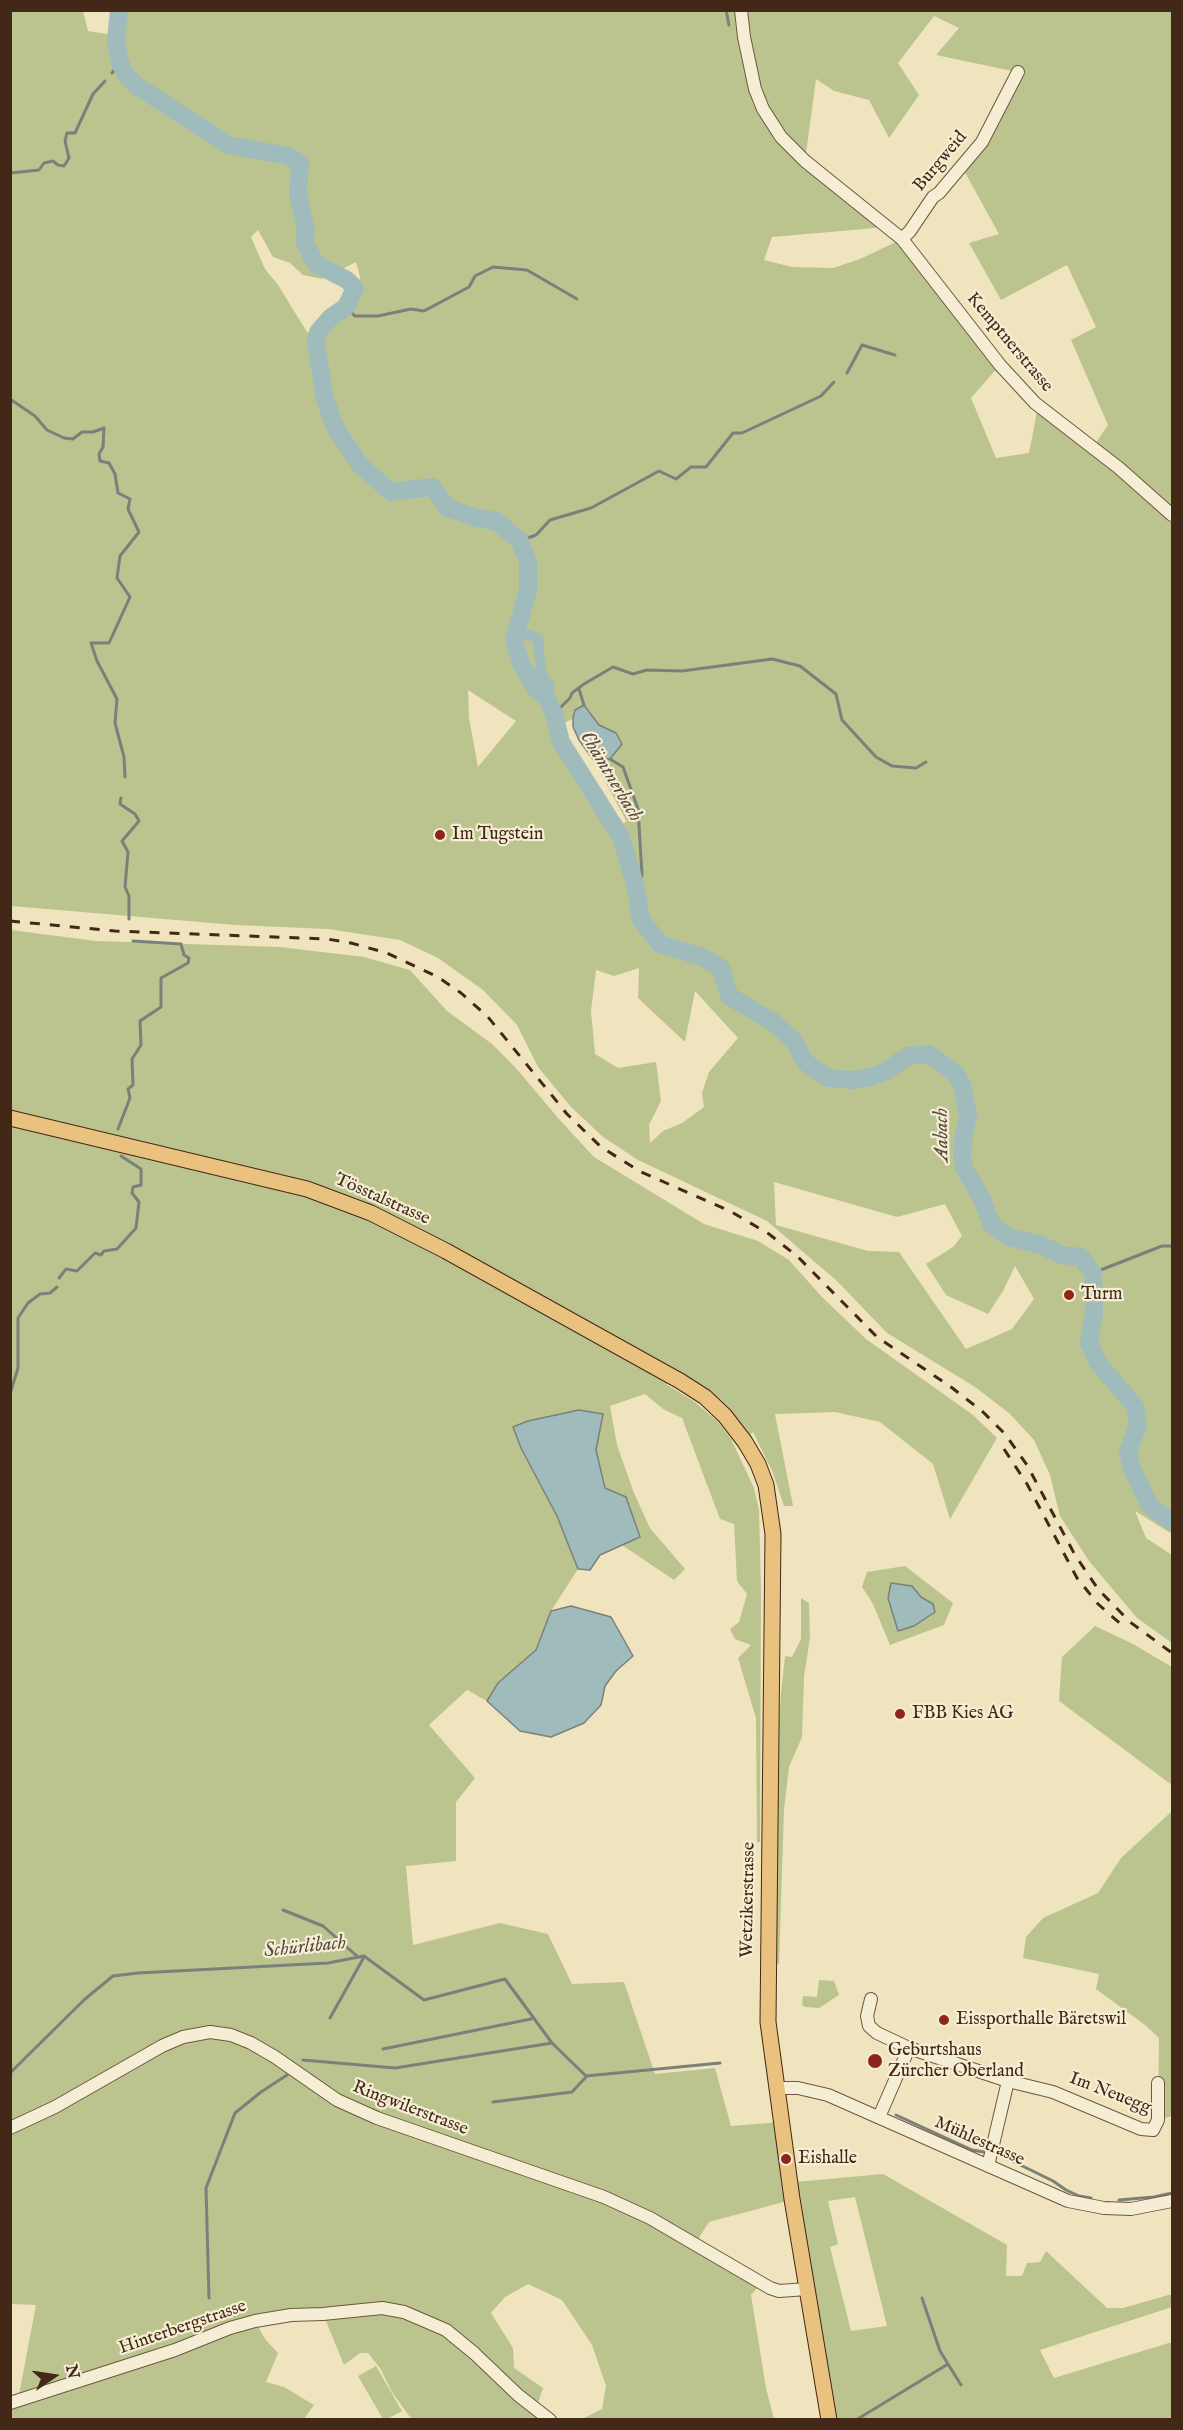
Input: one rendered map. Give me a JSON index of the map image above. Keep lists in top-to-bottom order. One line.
{"streets":{"main road":["Tösstalstrasse","Wetzikerstrasse"],"street":["Burgweid","Kemptnerstrasse","Im Neuegg","Ringwilerstrasse","Mühlestrasse","Hinterbergstrasse"]},"crossings":[["Burgweid","Kemptnerstrasse"],["Tösstalstrasse","Wetzikerstrasse"],["Wetzikerstrasse","Ringwilerstrasse"],["Wetzikerstrasse","Mühlestrasse"]],"water":["Chämtnerbach","Aabach","Schürlibach"],"places":["Im Tugstein","Turm","FBB Kies AG","Eissporthalle Bäretswil","Geburtshaus Zürcher Oberland","Eishalle"],"north":"right"}
